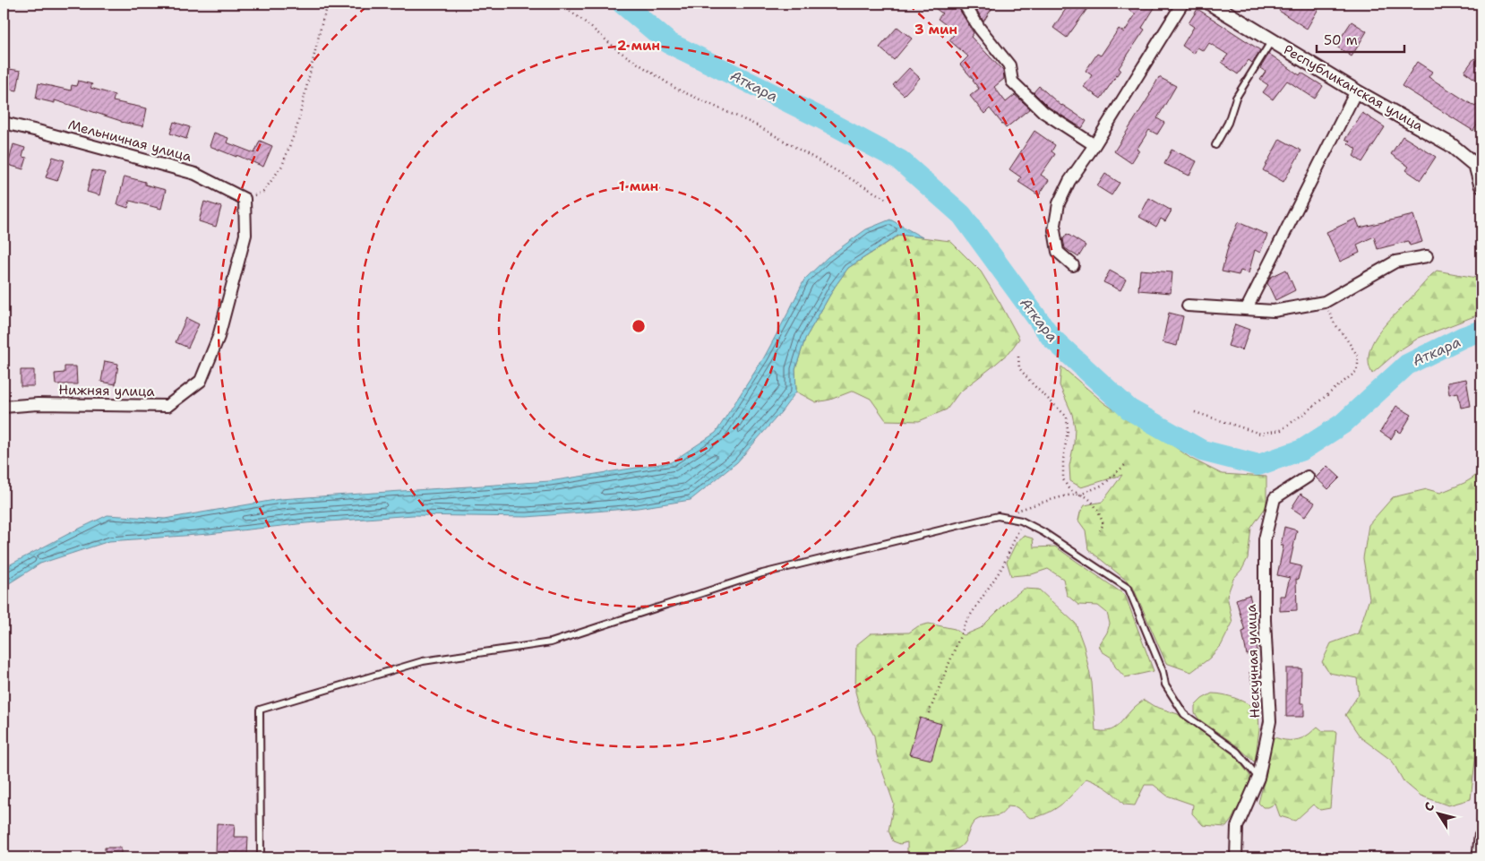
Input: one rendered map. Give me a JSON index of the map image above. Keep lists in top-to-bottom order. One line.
{"streets":{"street":["Республиканская улица","Мельничная улица","Нижняя улица","Нескучная улица"]},"crossings":[["Мельничная улица","Нижняя улица"]],"water":["Аткара"],"scale_bar":"50 m","north":"top left","rings":["3 мин","2 мин","1 мин"]}
